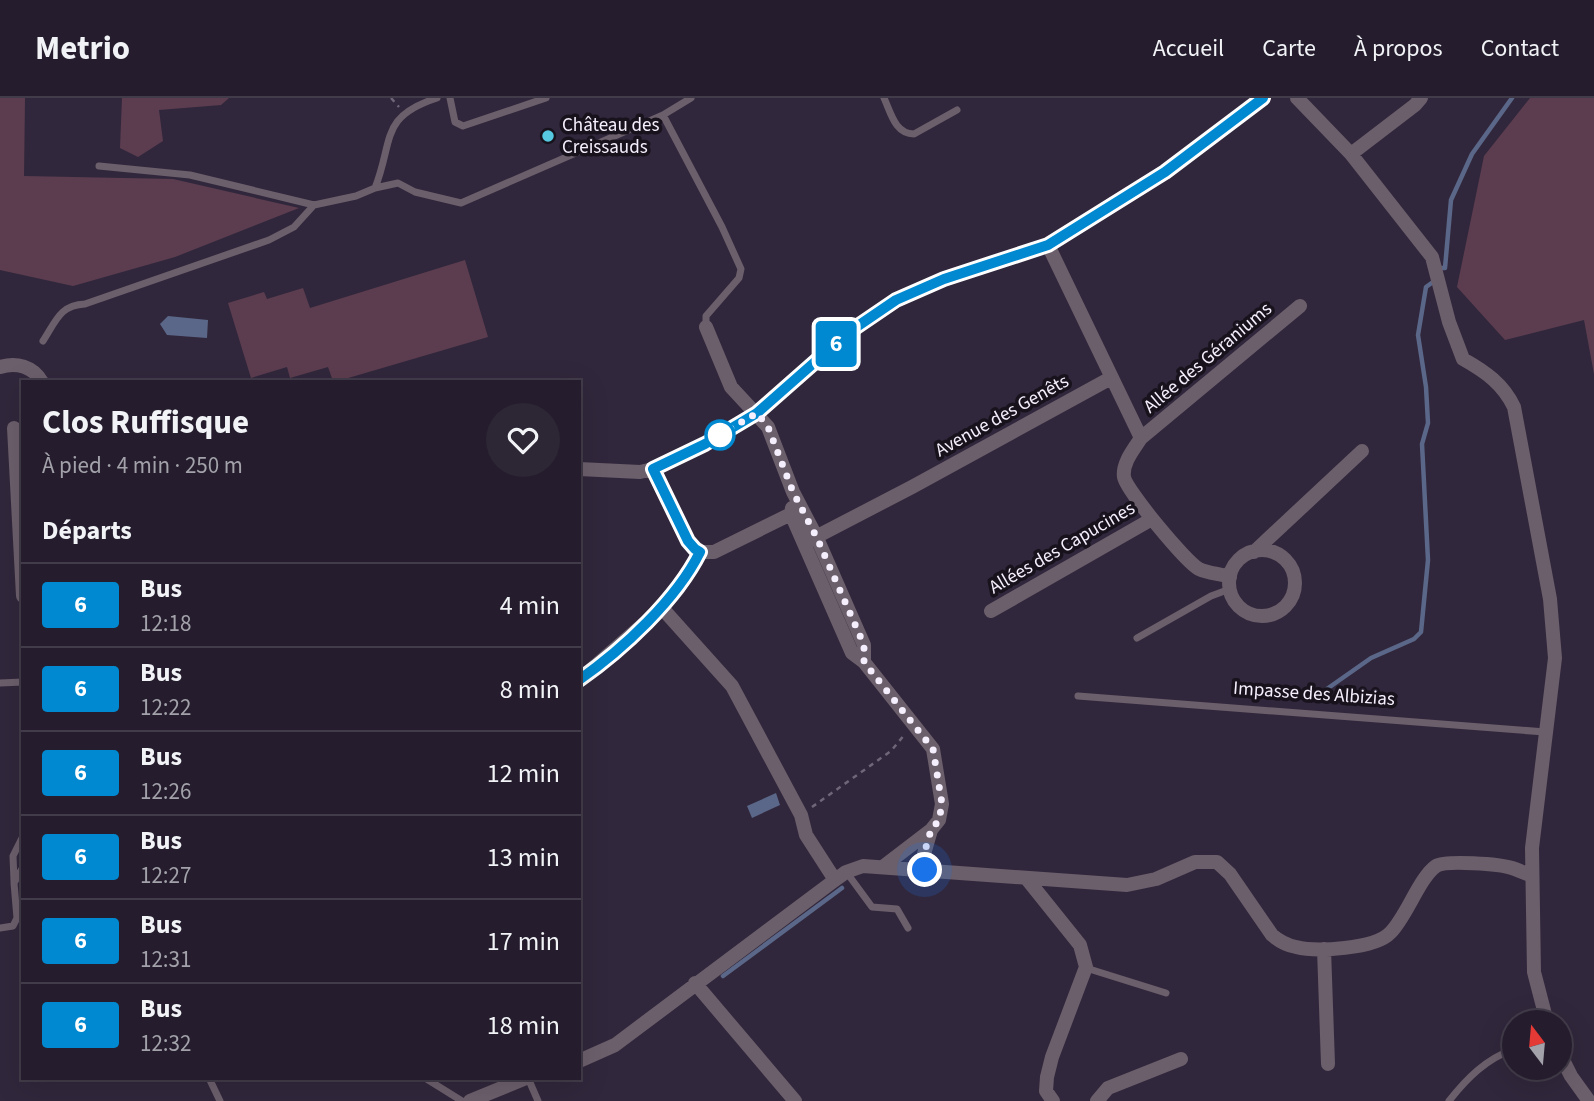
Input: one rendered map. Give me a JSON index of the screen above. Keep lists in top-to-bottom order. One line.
{"streets":{"street":["Allée des Géraniums","Avenue des Genêts","Allées des Capucines"],"lane":["Impasse des Albizias"]},"places":["Château des Creissauds"],"lines":["bus line 6"],"north":"top","page":{"header":"Metrio","nav":["Accueil","Carte","À propos","Contact"],"on_map":"6","heading":[["Clos Ruffisque","À pied · 4 min · 250 m"],"Départs"],"list":[{"mark":"6","name":"Bus","note":"12:18","value":"4 min"},{"mark":"6","name":"Bus","note":"12:22","value":"8 min"},{"mark":"6","name":"Bus","note":"12:26","value":"12 min"},{"mark":"6","name":"Bus","note":"12:27","value":"13 min"},{"mark":"6","name":"Bus","note":"12:31","value":"17 min"},{"mark":"6","name":"Bus","note":"12:32","value":"18 min"}]}}
